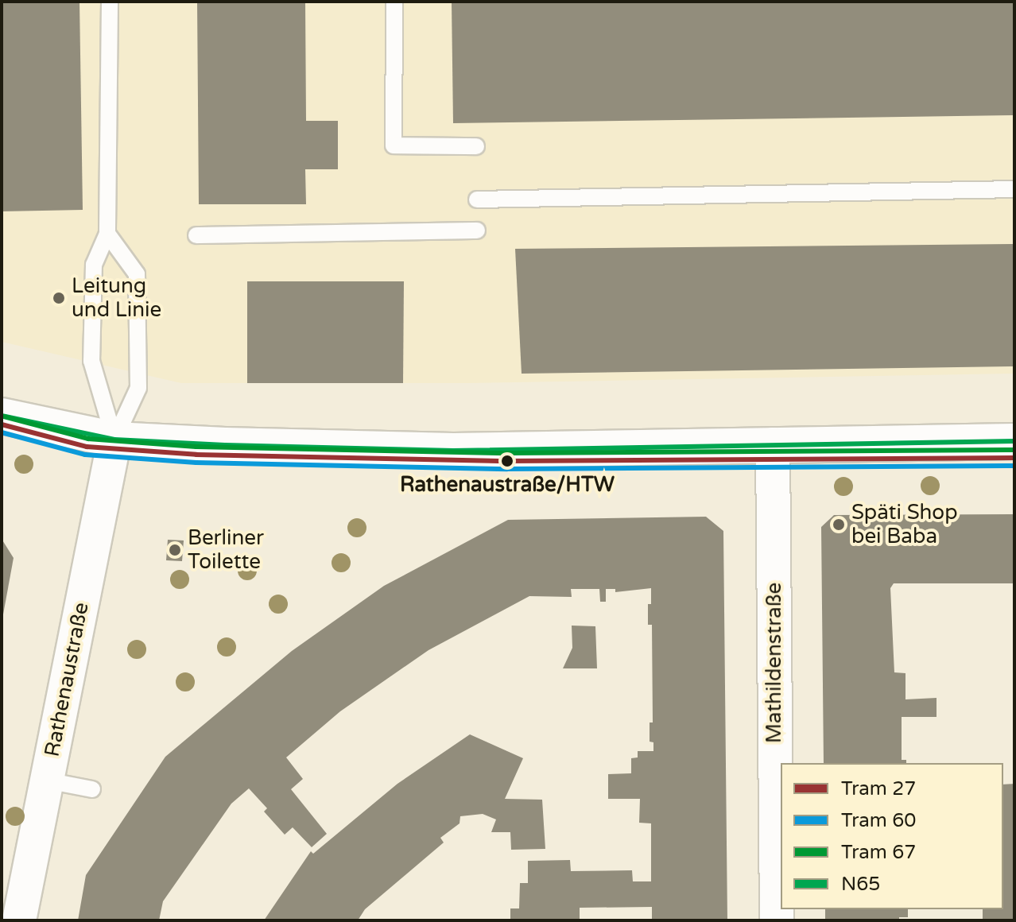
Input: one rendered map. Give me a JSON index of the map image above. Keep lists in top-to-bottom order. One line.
{"streets":{"street":["Mathildenstraße","Rathenaustraße"]},"places":["Leitung und Linie","Rathenaustraße/HTW","Späti Shop bei Baba","Berliner Toilette"],"lines":["transit line N65","tram line 67","tram line 27","tram line 60"],"legend":["Tram 27","Tram 60","Tram 67","N65"]}
